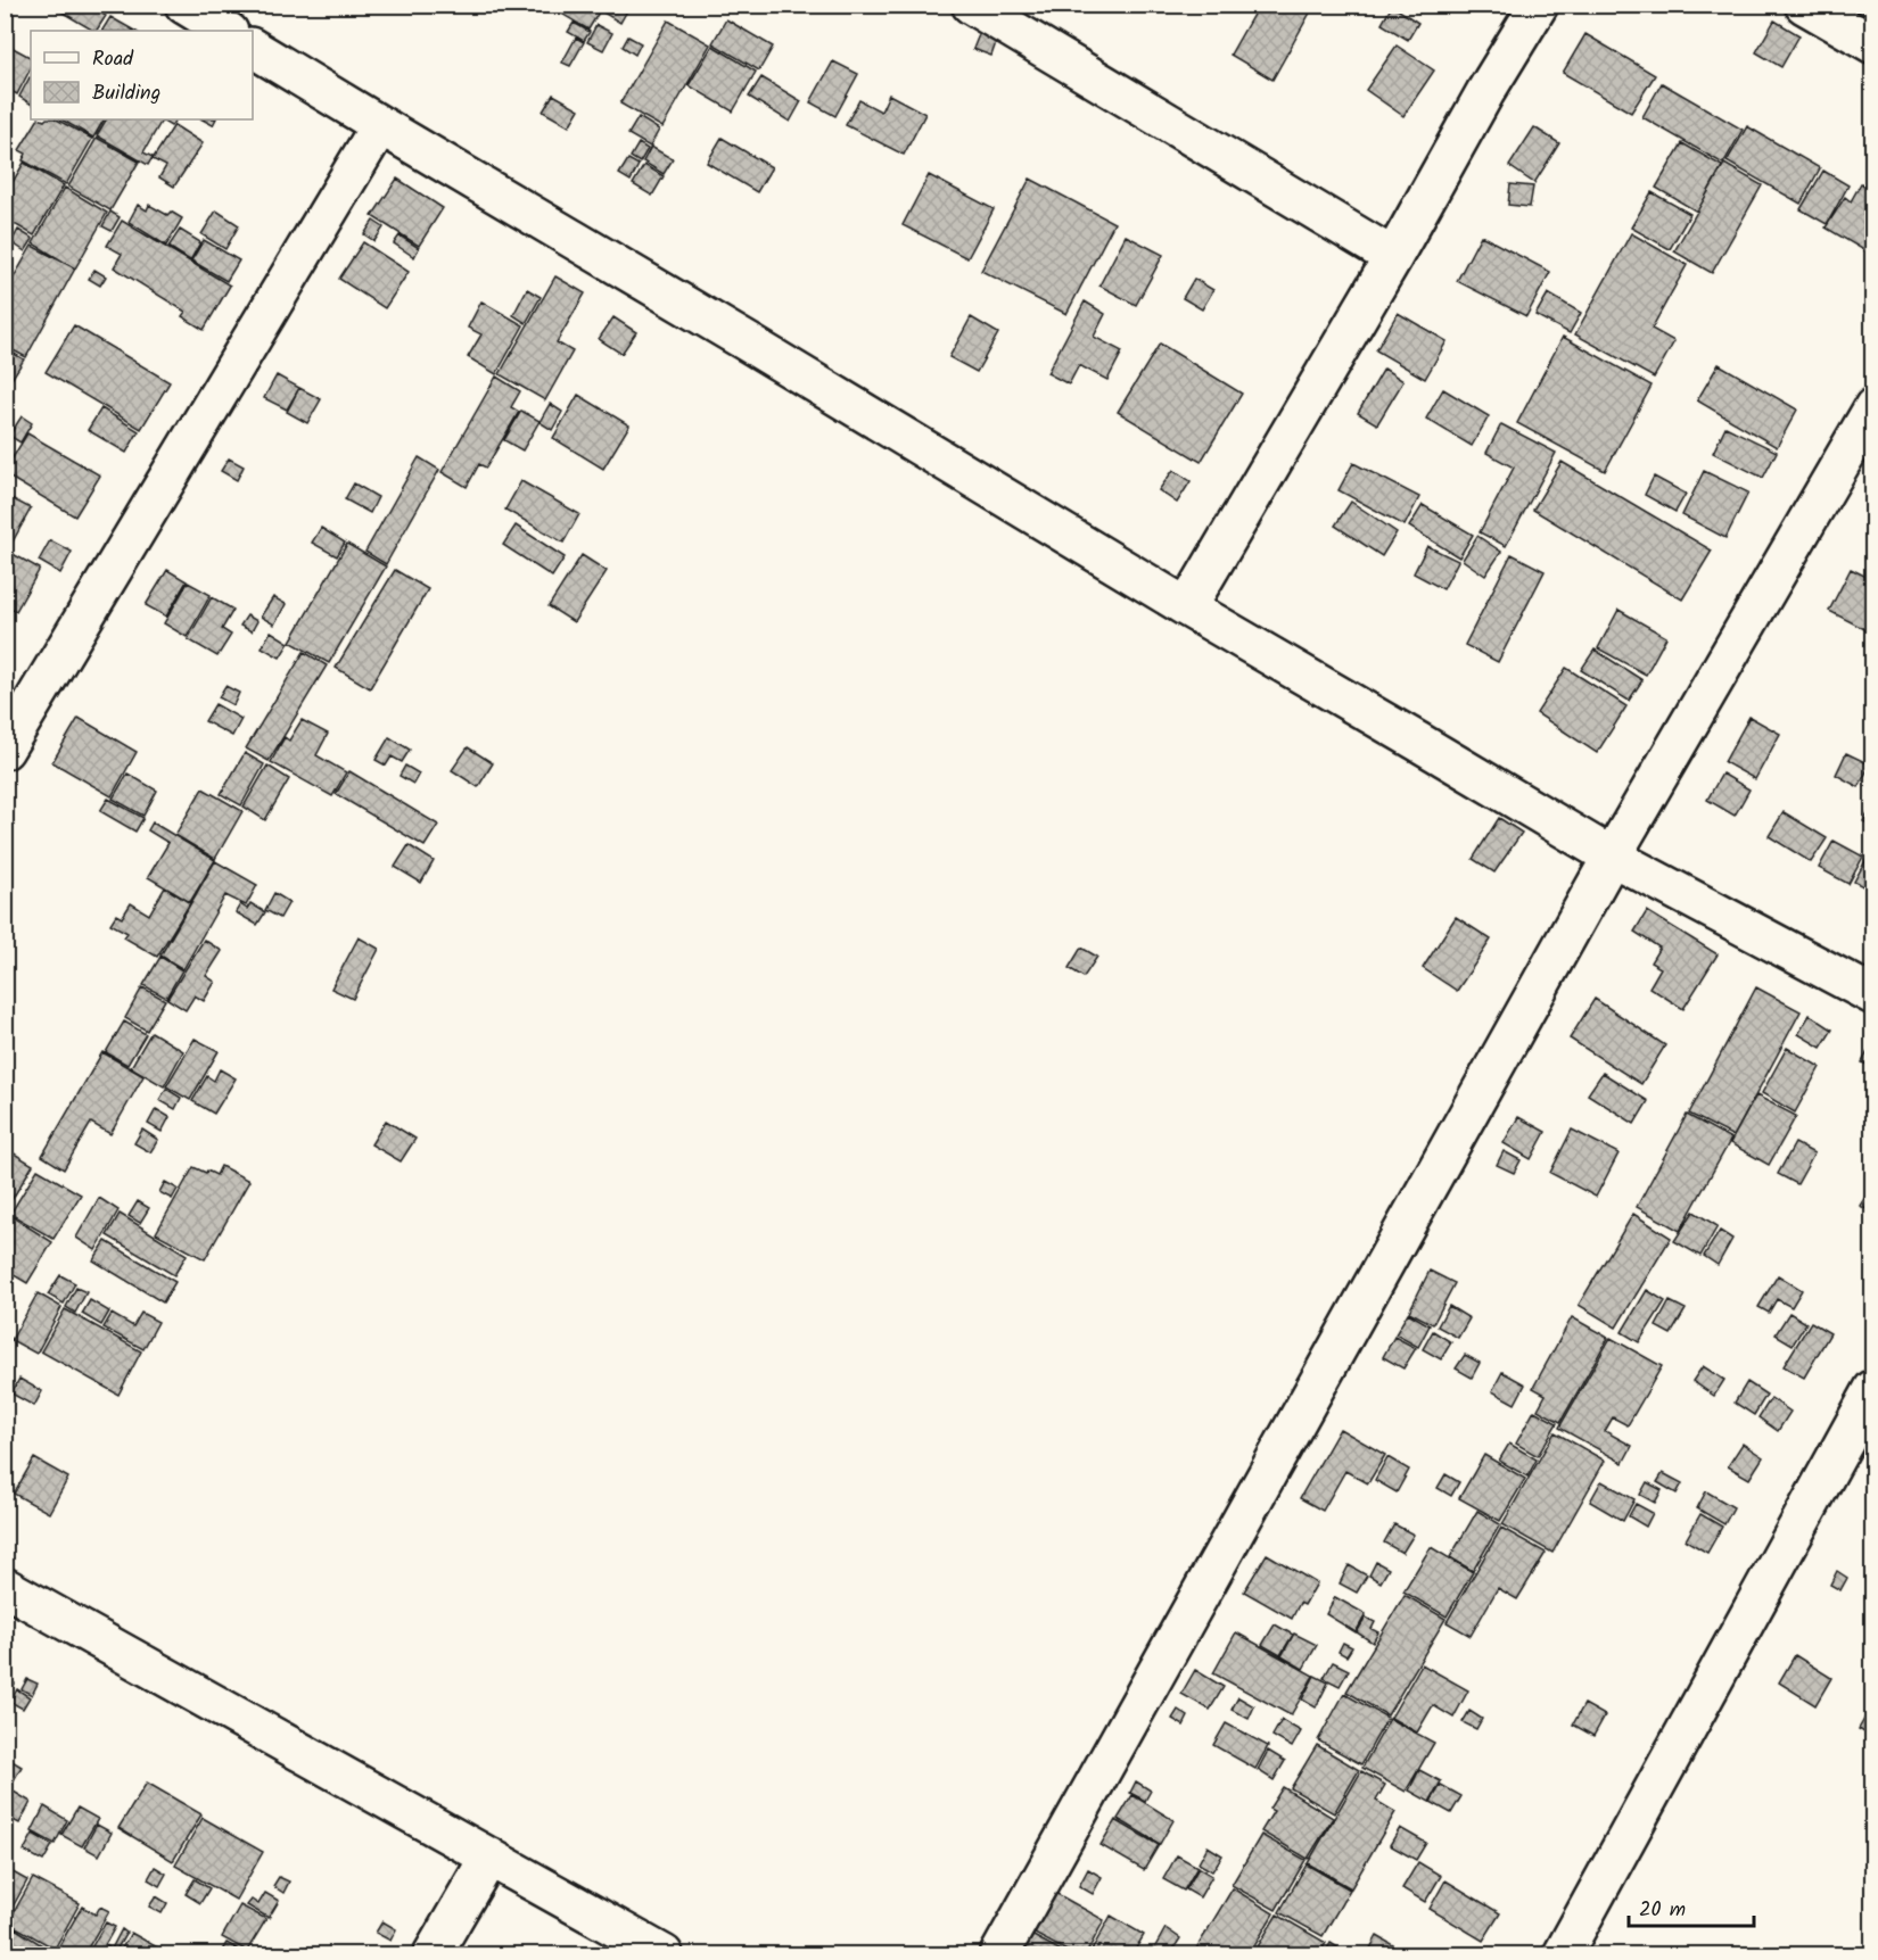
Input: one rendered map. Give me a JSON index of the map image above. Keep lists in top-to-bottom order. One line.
{"legend":["Road","Building"],"scale_bar":"20 m"}
